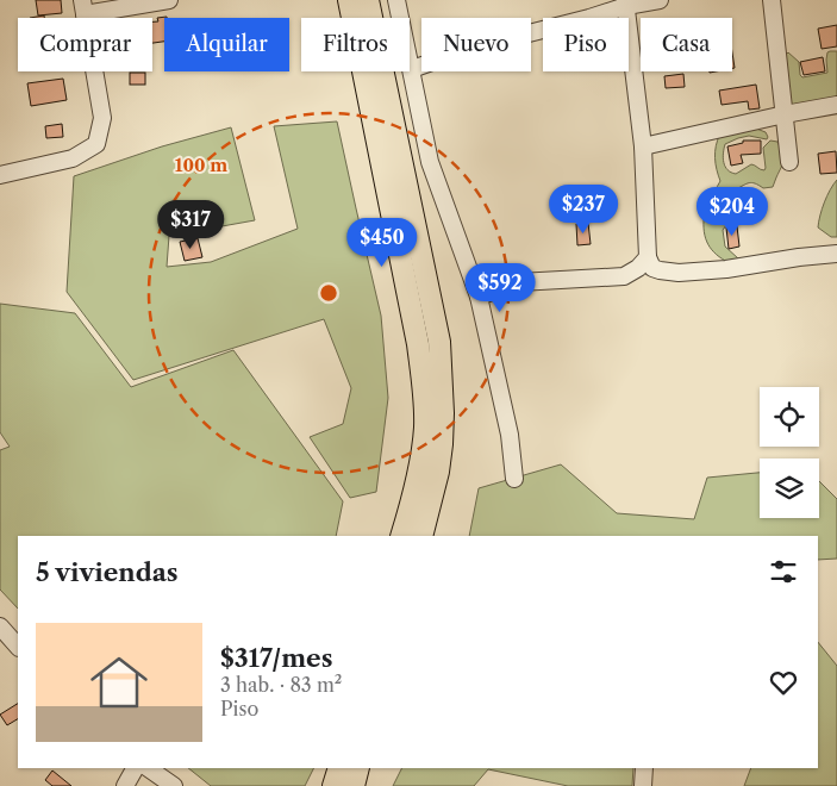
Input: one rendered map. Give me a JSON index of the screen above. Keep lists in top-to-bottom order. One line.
{"page":{"chip":["Comprar","Alquilar","Filtros","Nuevo","Piso","Casa"],"price":["$237","$204","$317","$450","$592"],"heading":"5 viviendas","list":[{"name":"$317/mes","note":"3 hab. · 83 m² · Piso"}]},"rings":["100 m"]}
